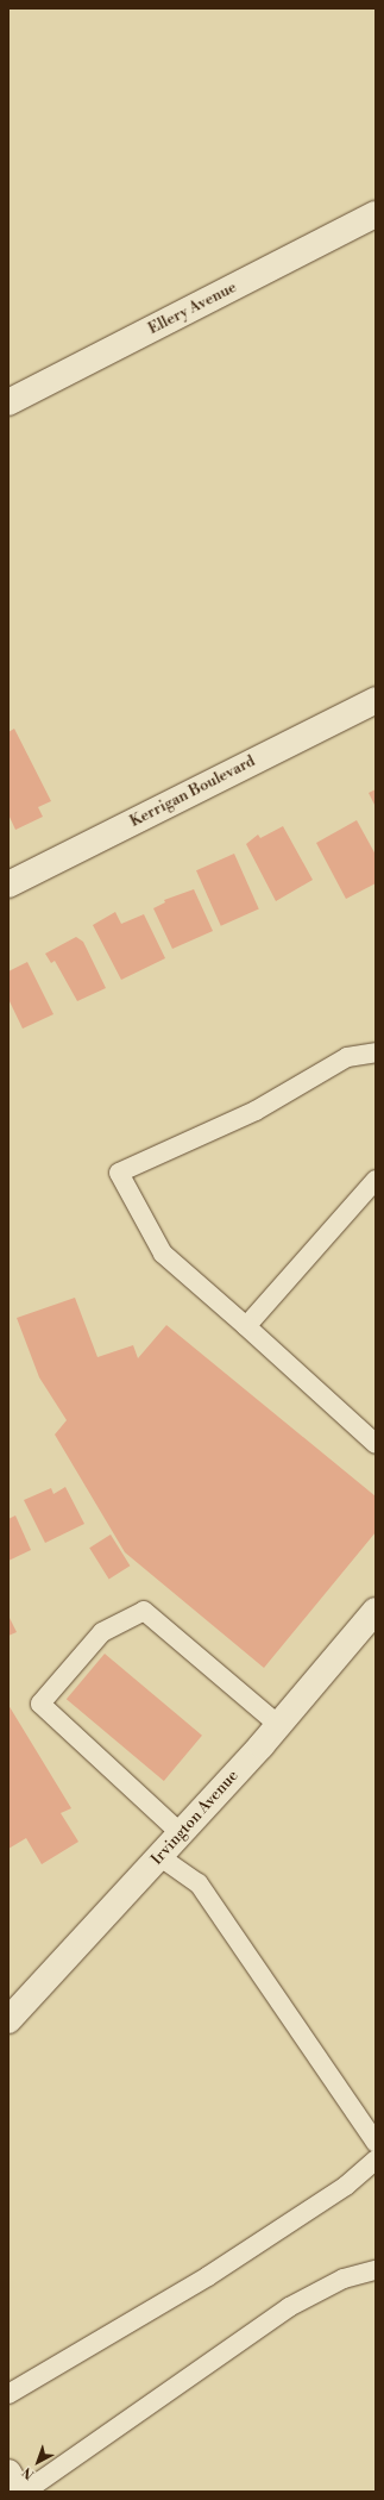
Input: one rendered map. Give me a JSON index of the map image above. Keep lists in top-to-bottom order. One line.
{"streets":{"street":["Ellery Avenue","Kerrigan Boulevard","Irvington Avenue"]},"north":"bottom left"}
